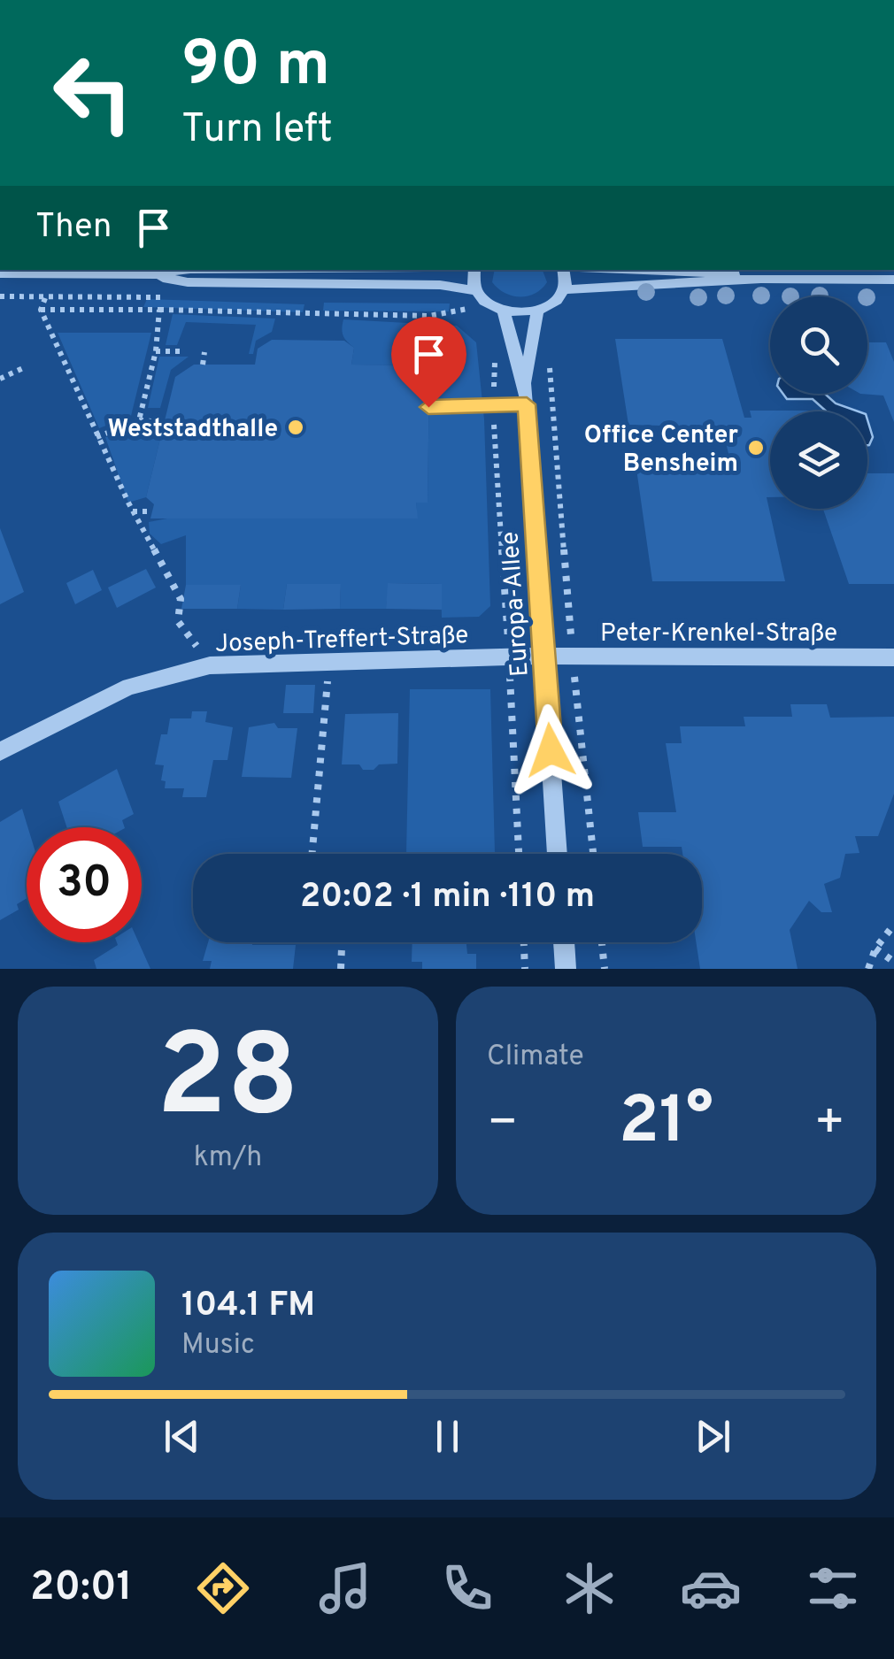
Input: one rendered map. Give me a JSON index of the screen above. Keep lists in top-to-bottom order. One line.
{"streets":{"street":["Europa-Allee","Peter-Krenkel-Straße","Joseph-Treffert-Straße"]},"crossings":[["Europa-Allee","Peter-Krenkel-Straße"],["Europa-Allee","Joseph-Treffert-Straße"],["Peter-Krenkel-Straße","Joseph-Treffert-Straße"]],"places":["Weststadthalle","Office Center Bensheim"],"page":{"turn":["90 m","Turn left"],"then":"Then","limit":"30","trip":"20:02 · 1 min · 110 m","tile":[["28","km/h"],"Climate"],"heat":["−","21°","+"],"song":["104.1 FM","Music"],"tabs":"20:01"}}
